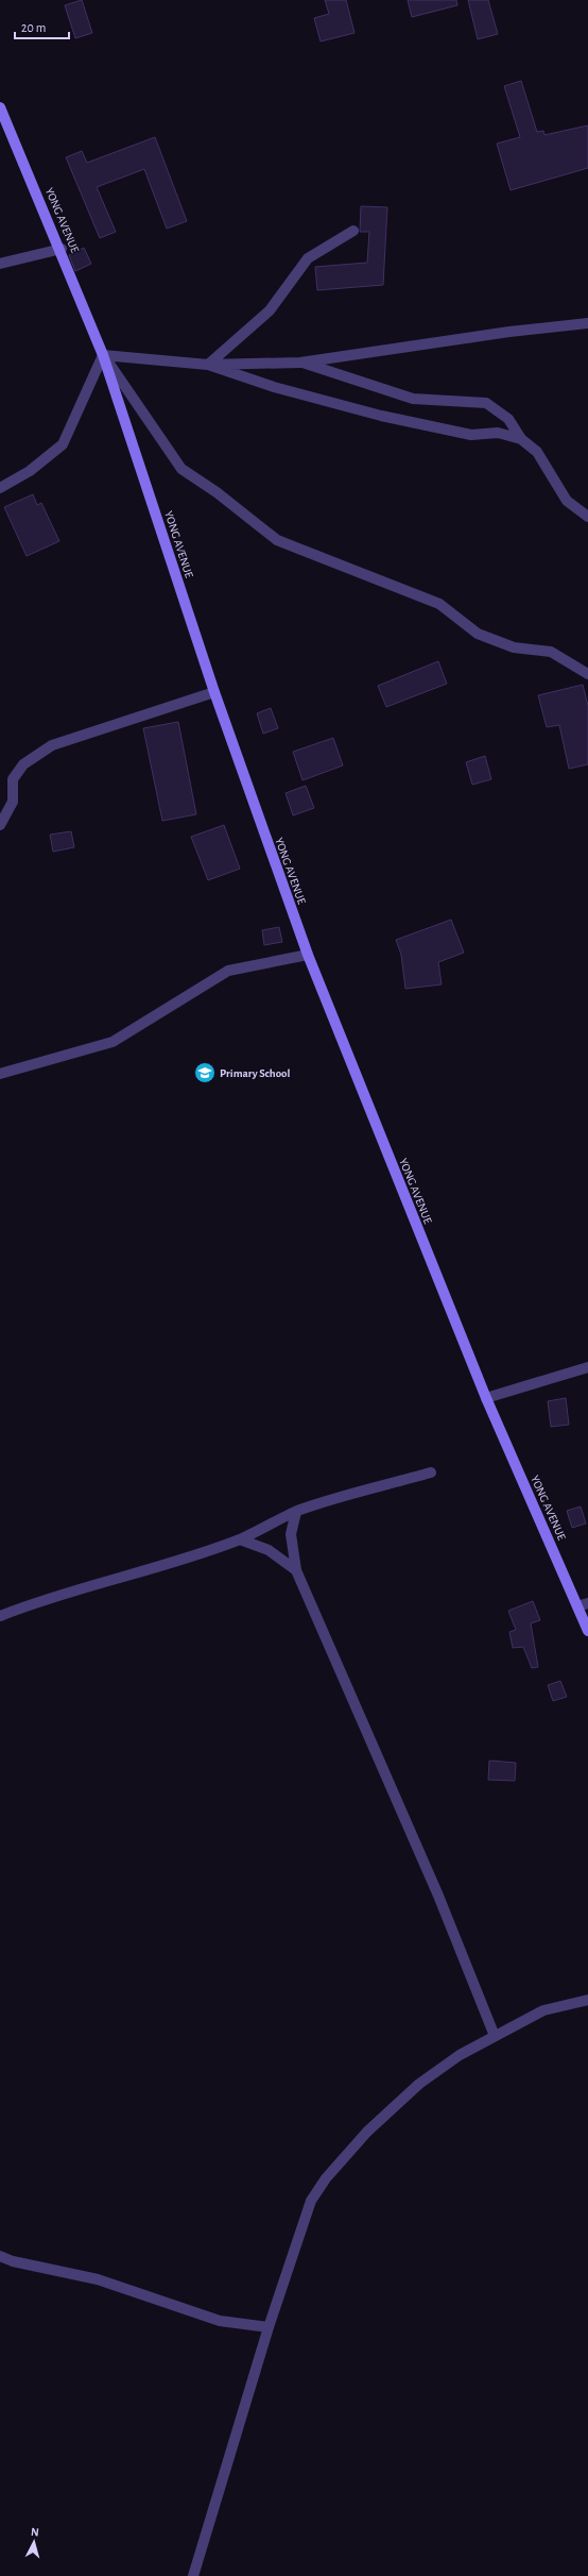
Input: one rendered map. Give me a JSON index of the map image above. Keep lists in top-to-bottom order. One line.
{"streets":{"street":["YONG AVENUE"]},"places":{"school or university":["Primary School"]},"scale_bar":"20 m","north":"top"}
